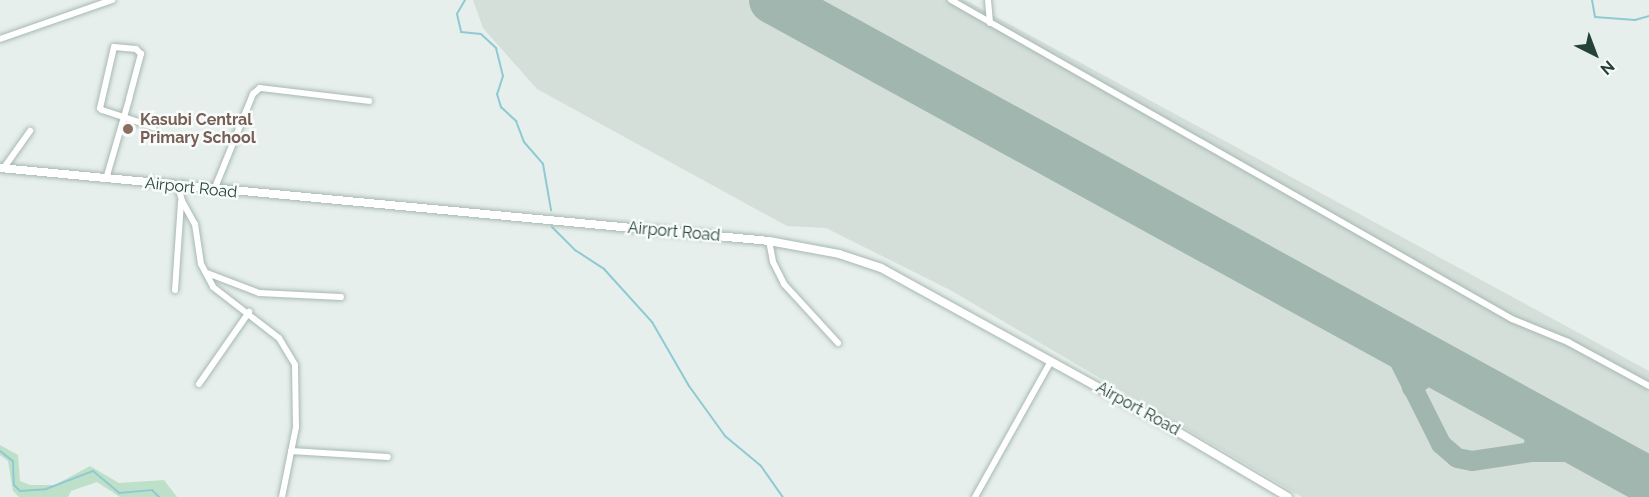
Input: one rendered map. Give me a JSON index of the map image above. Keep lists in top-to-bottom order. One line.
{"streets":{"street":["Airport Road"]},"places":["Kasubi Central Primary School"],"north":"bottom right"}
